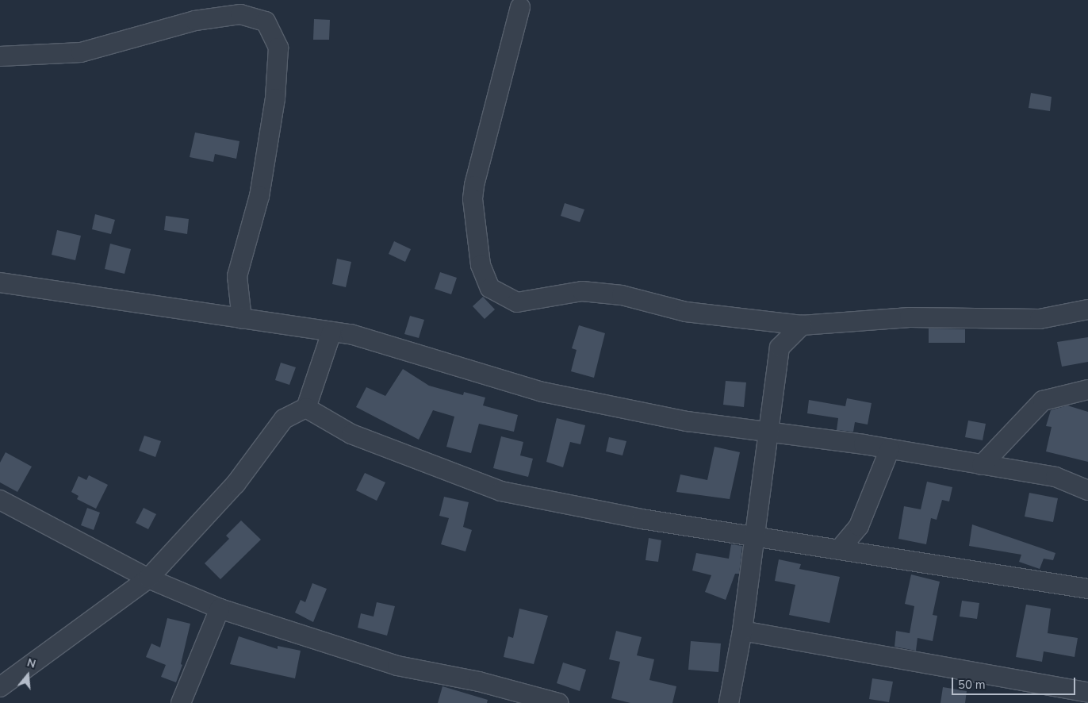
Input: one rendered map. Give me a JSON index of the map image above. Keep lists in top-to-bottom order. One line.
{"scale_bar":"50 m","north":"top"}
